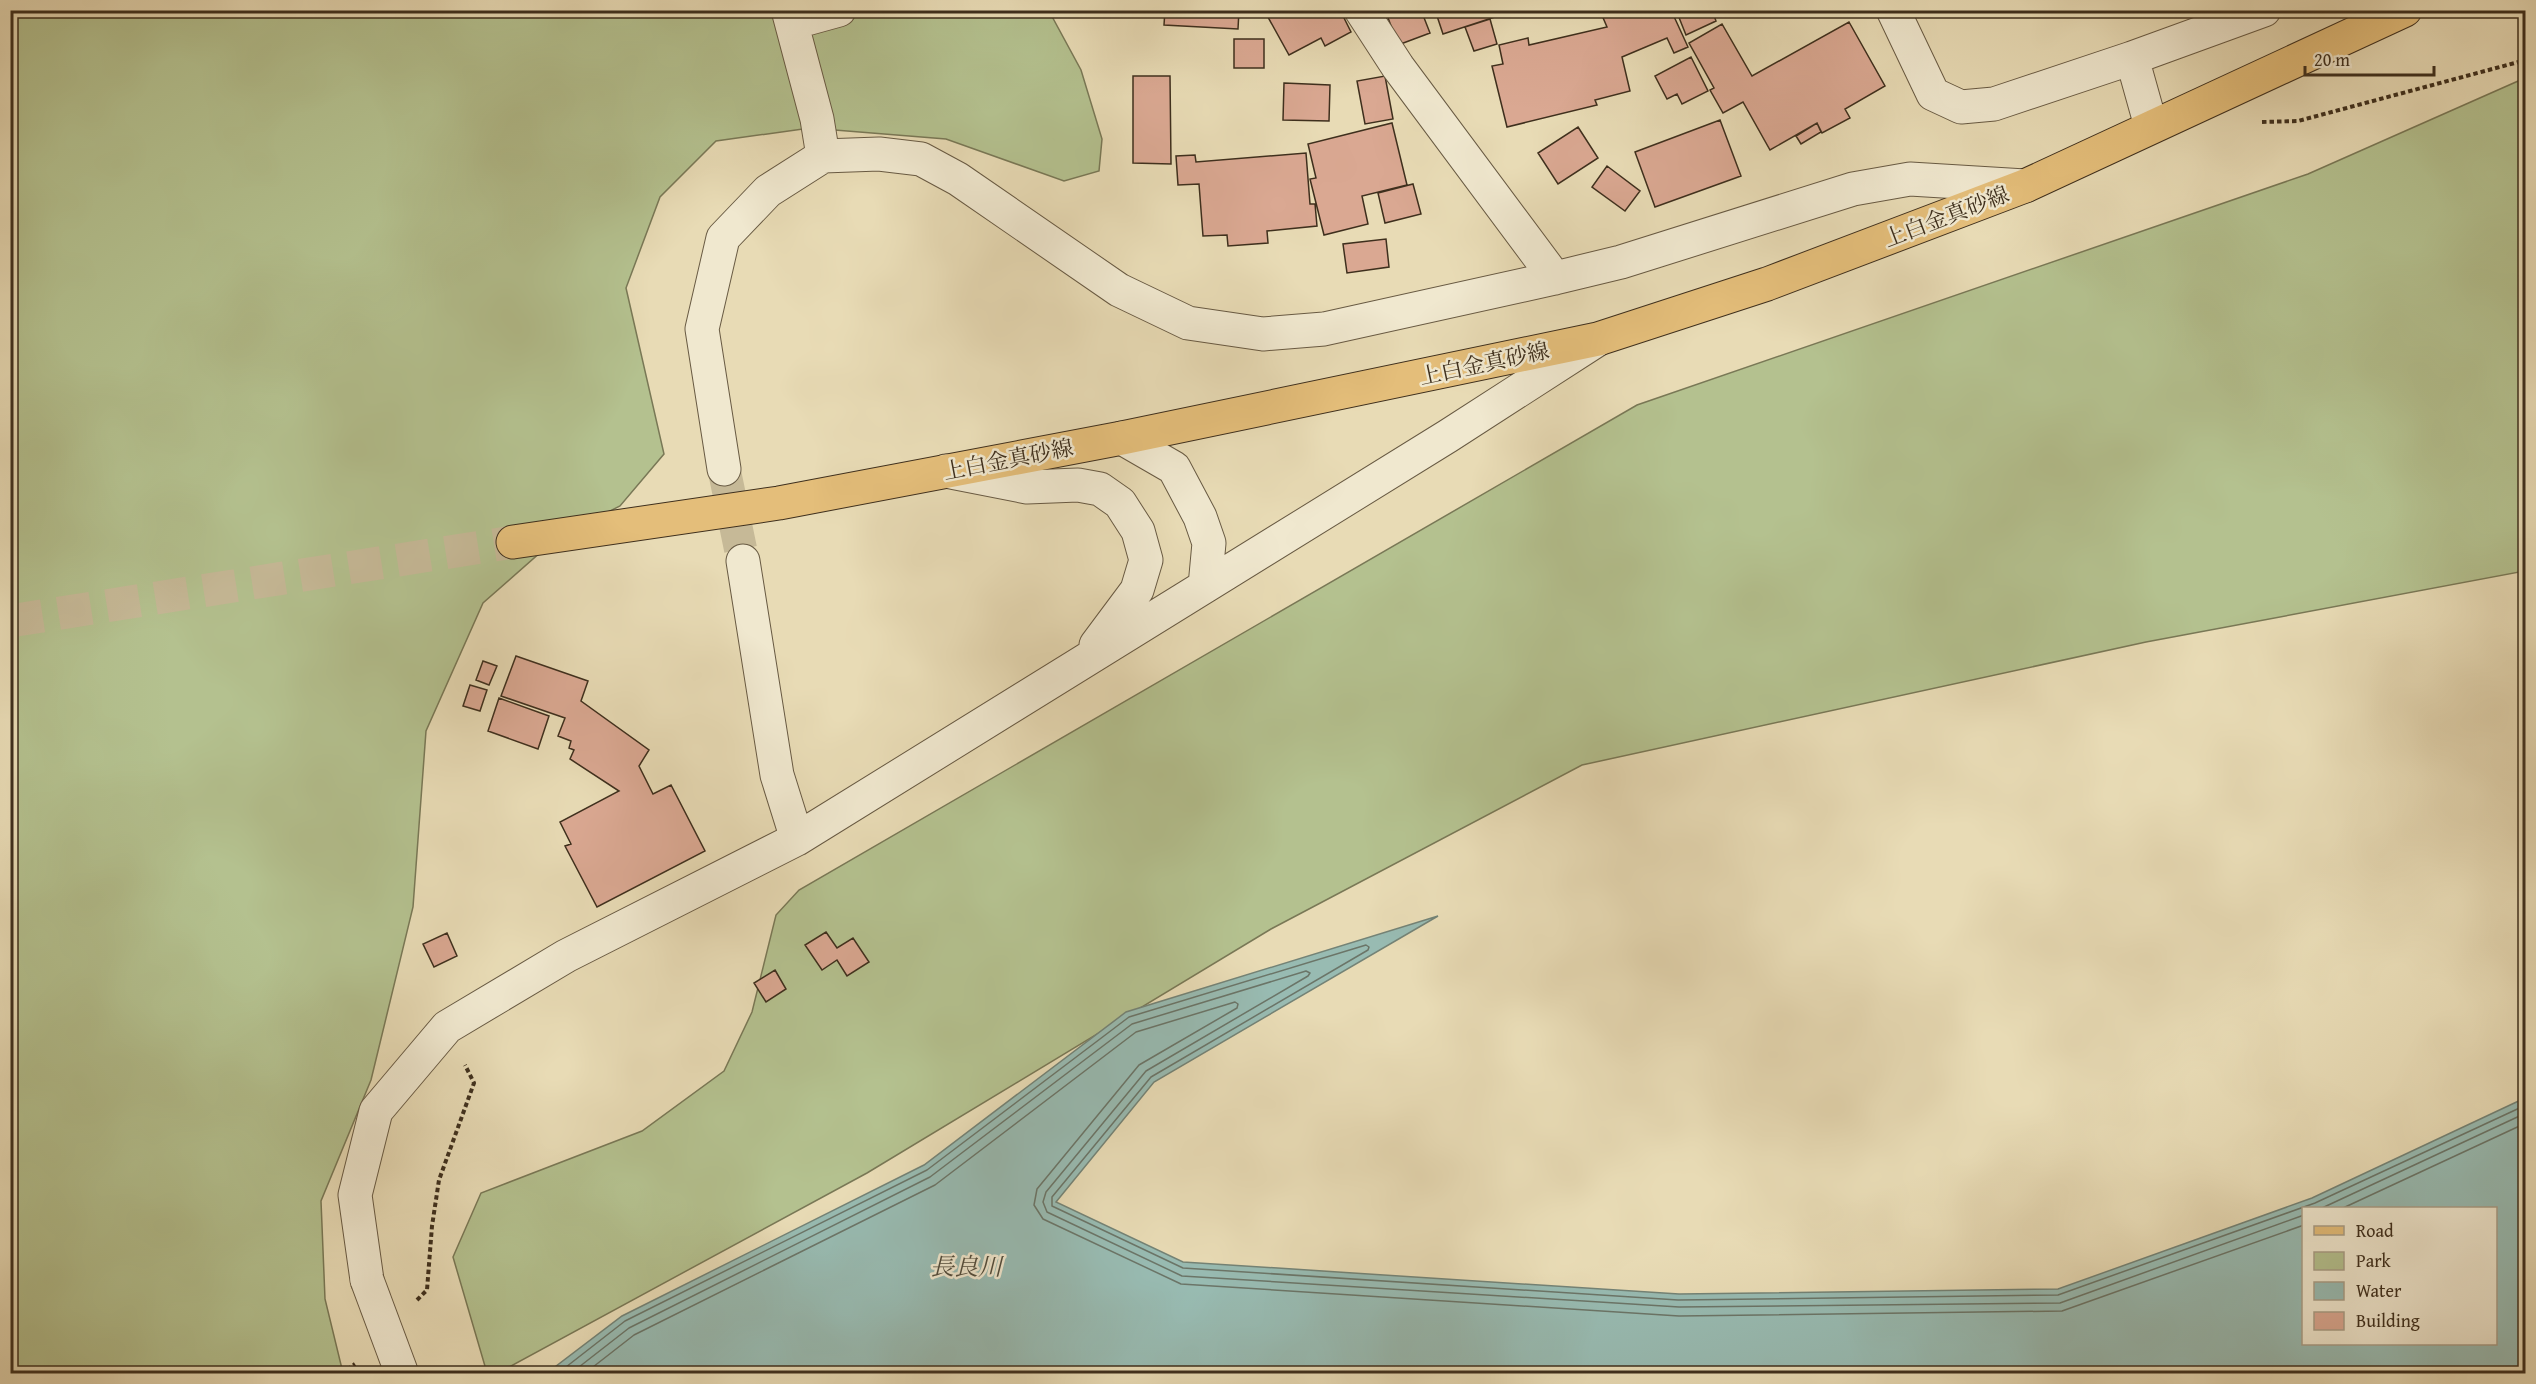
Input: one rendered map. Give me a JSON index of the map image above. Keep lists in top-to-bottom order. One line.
{"streets":{"main road":["上白金真砂線"]},"water":["長良川"],"legend":["Road","Park","Water","Building"],"scale_bar":"20 m"}
